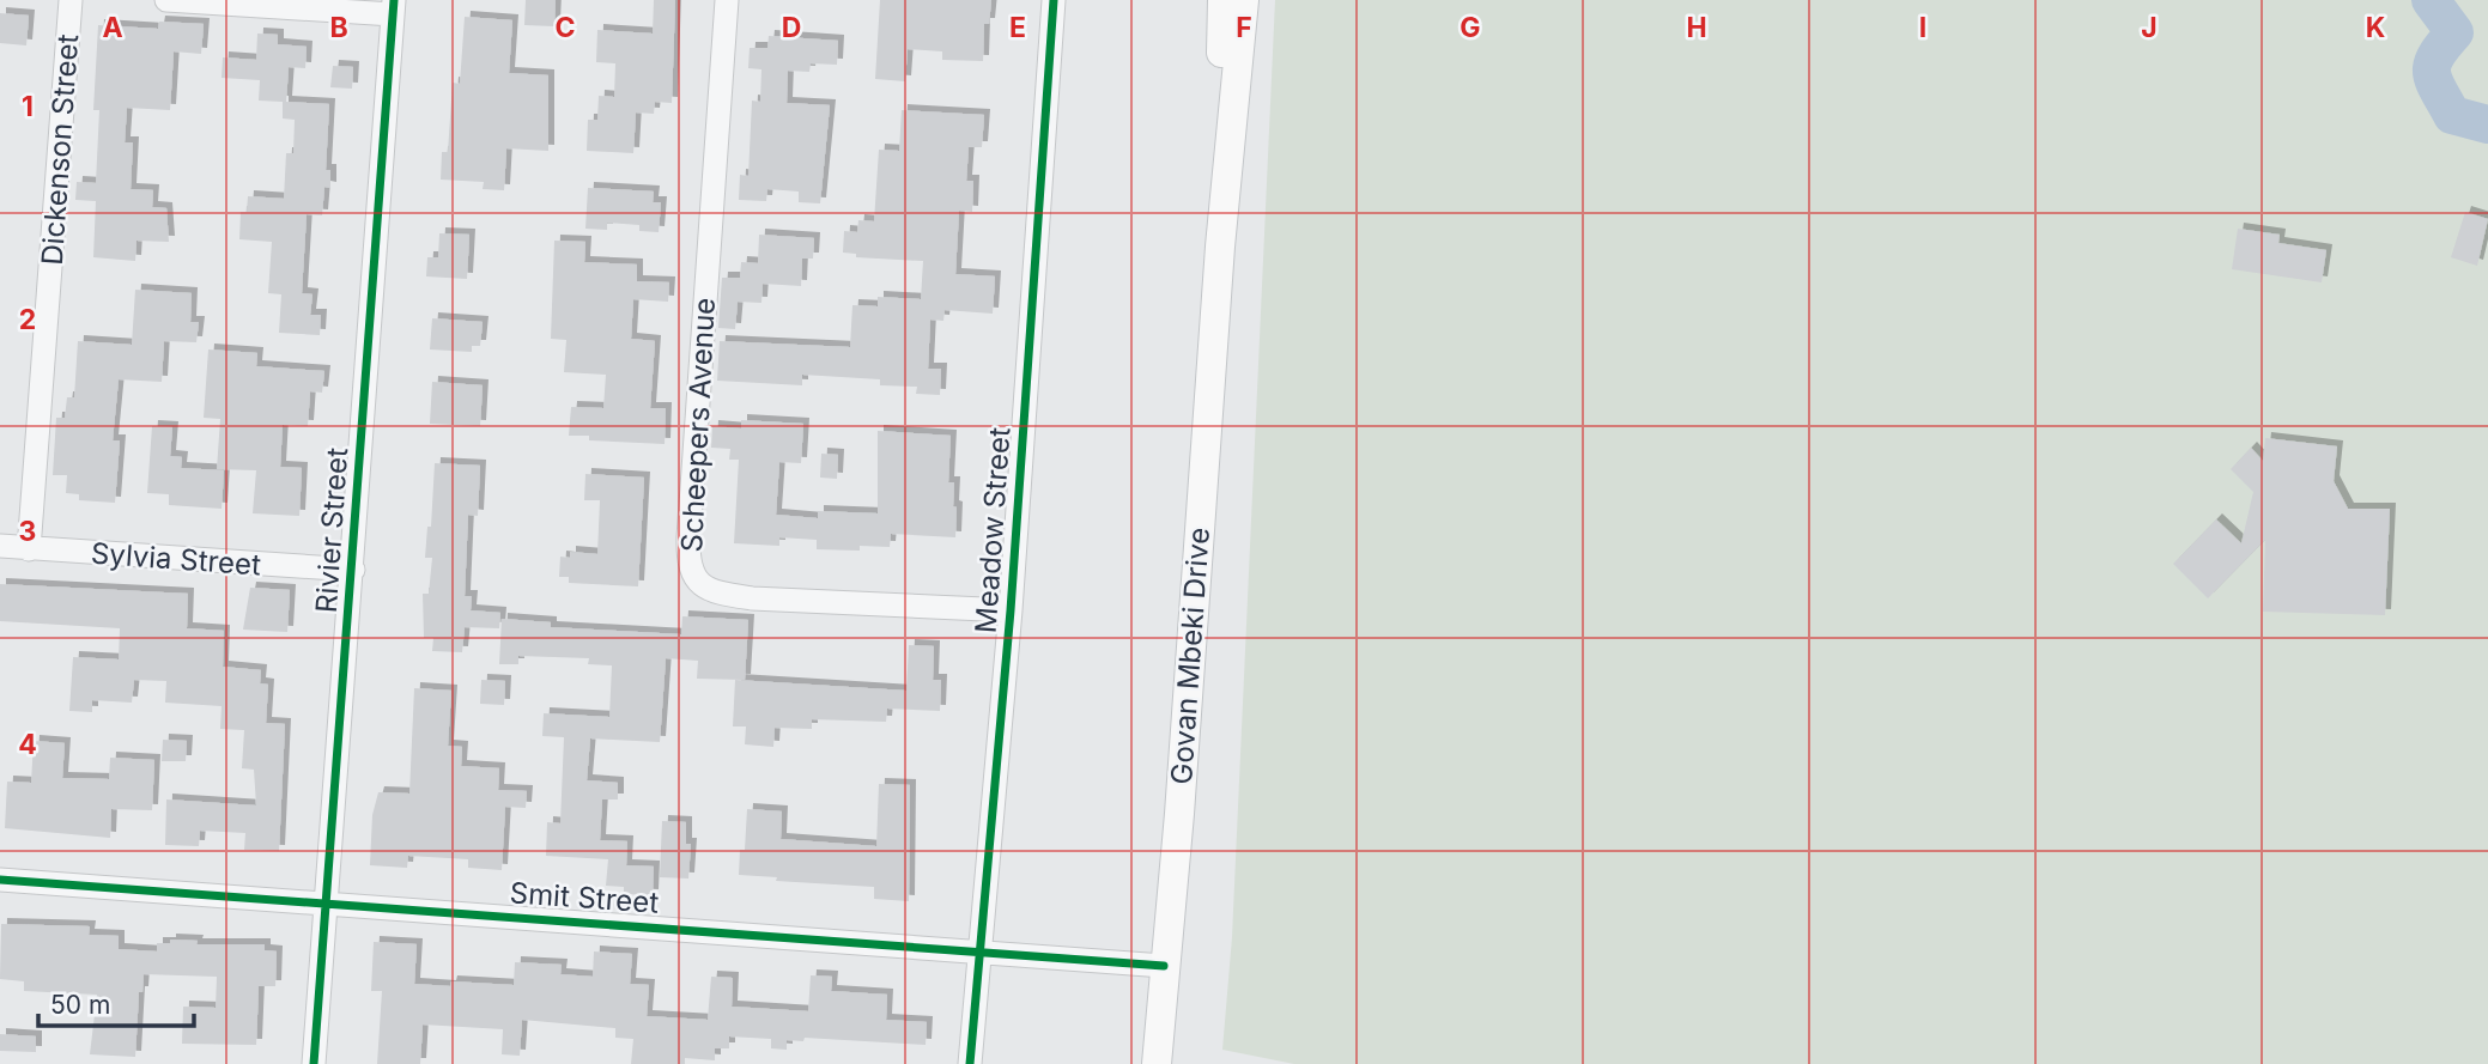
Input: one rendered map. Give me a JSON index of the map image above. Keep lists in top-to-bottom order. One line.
{"streets":{"main road":["Govan Mbeki Drive"],"street":["Dickenson Street","Scheepers Avenue","Rivier Street","Meadow Street","Sylvia Street","Smit Street"]},"crossings":[["Dickenson Street","Sylvia Street"],["Scheepers Avenue","Meadow Street"],["Rivier Street","Sylvia Street"],["Rivier Street","Smit Street"],["Meadow Street","Smit Street"],["Govan Mbeki Drive","Smit Street"]],"scale_bar":"50 m","grid":{"columns":["A","B","C","D","E","F","G","H","I","J","K"],"rows":["1","2","3","4"]}}
